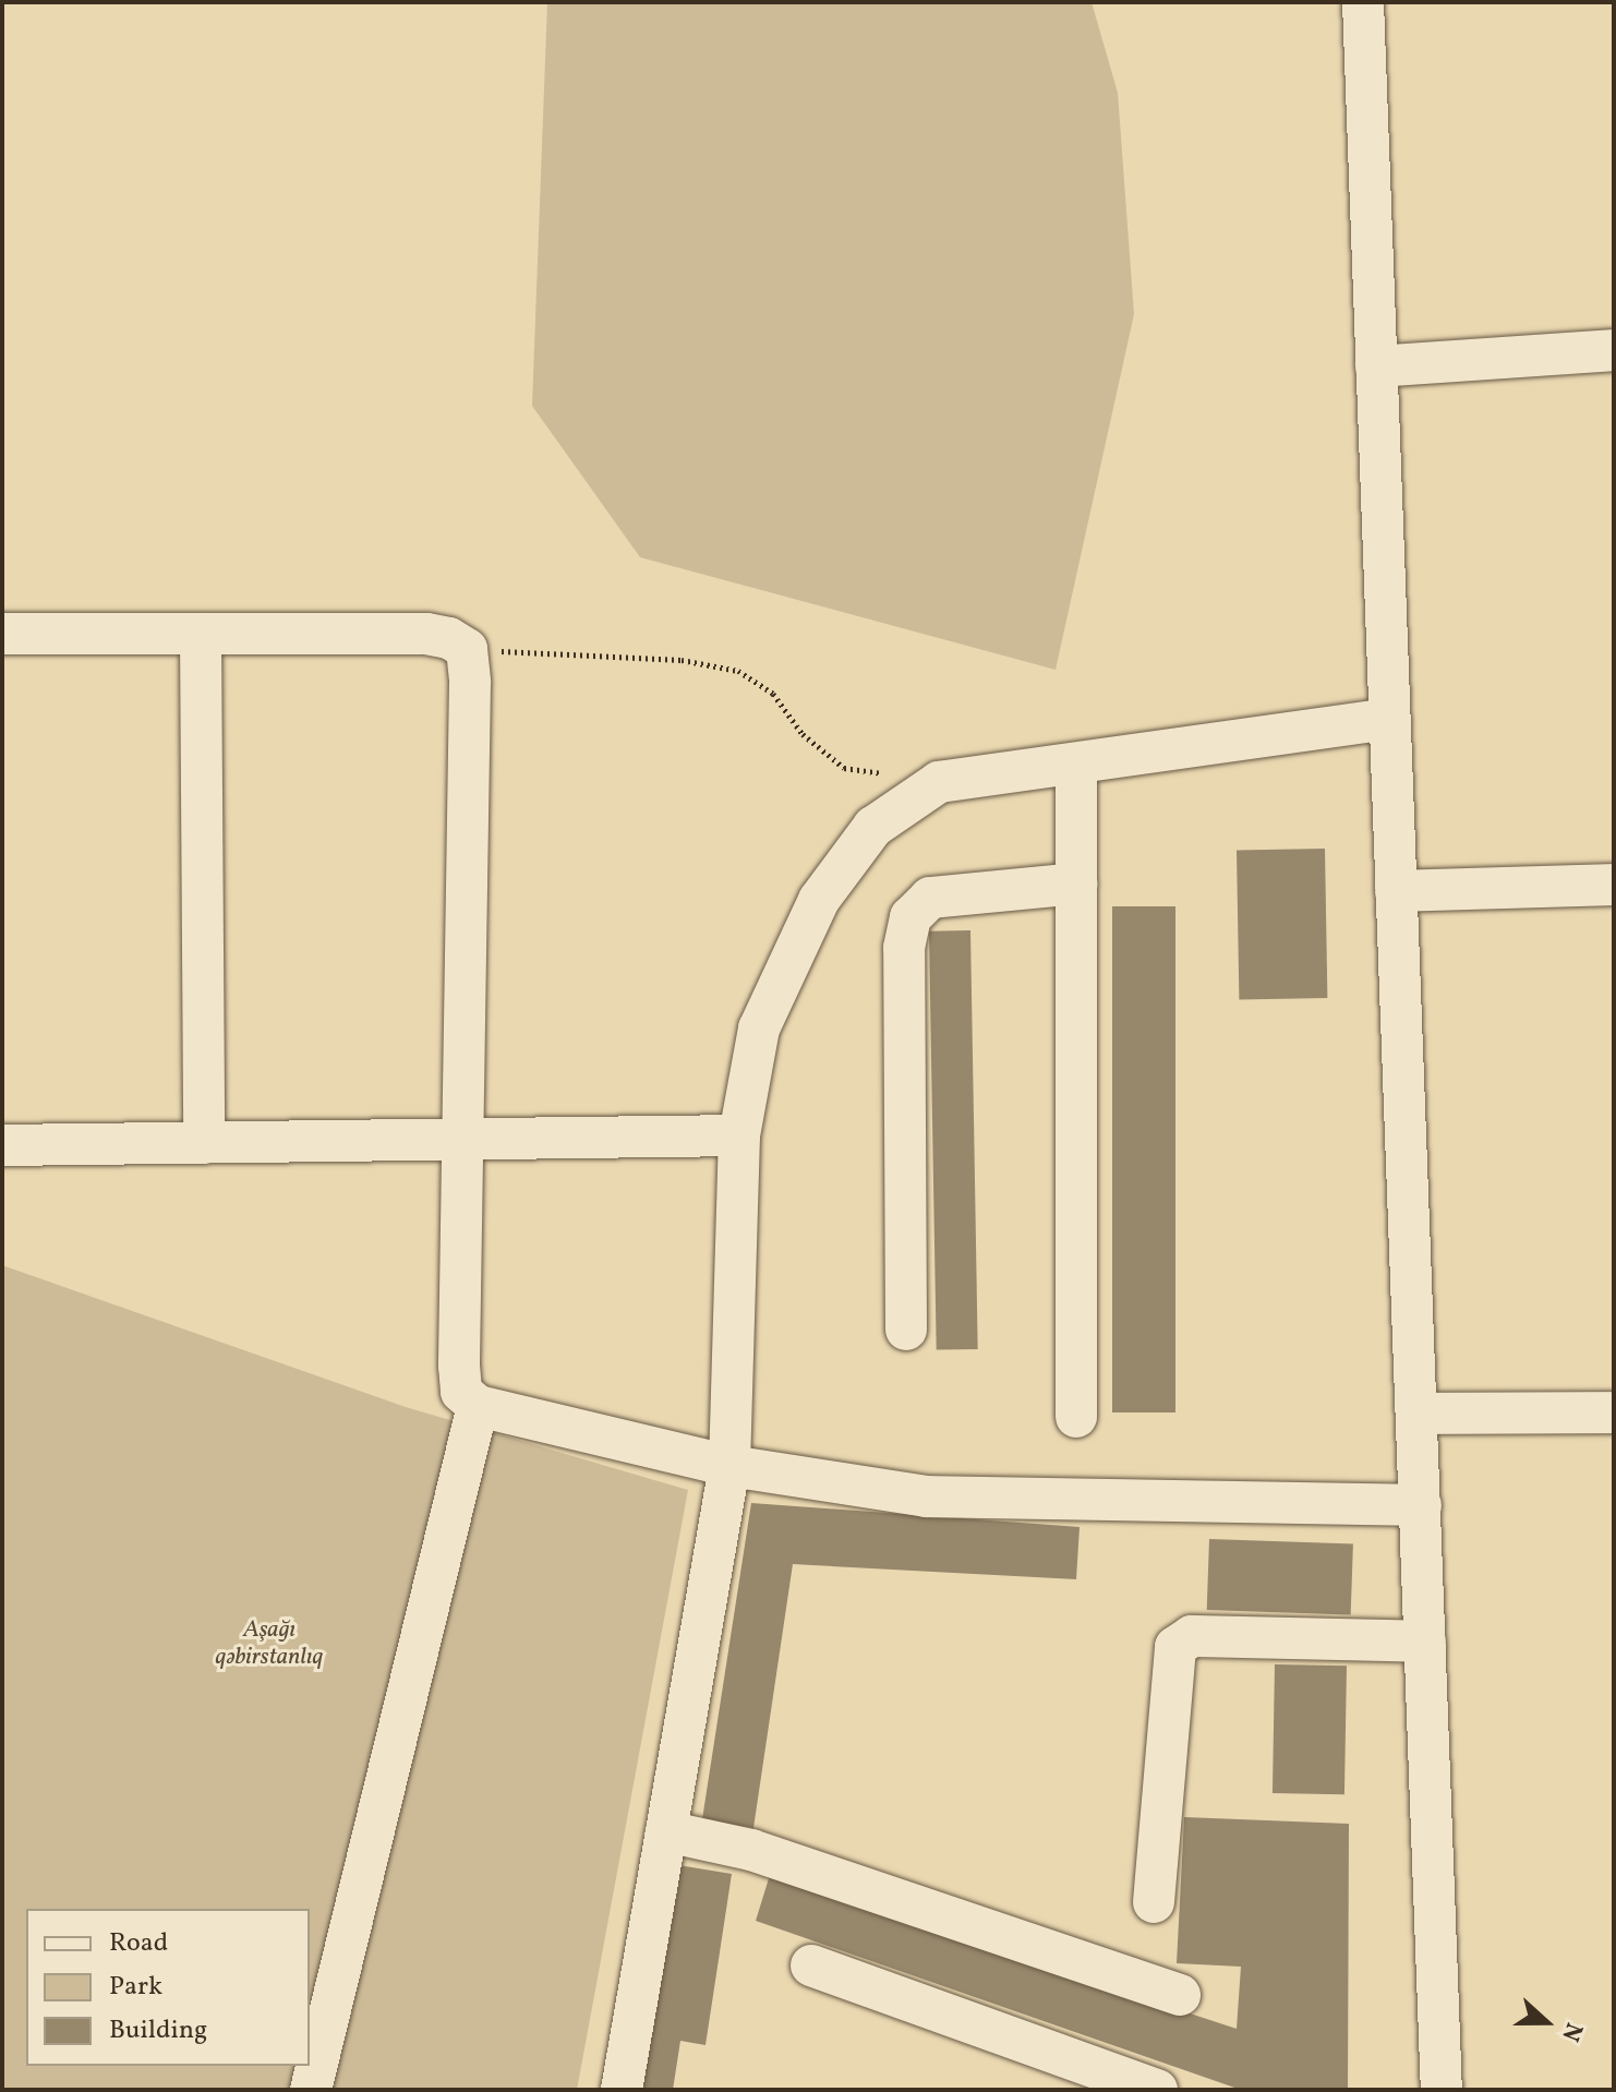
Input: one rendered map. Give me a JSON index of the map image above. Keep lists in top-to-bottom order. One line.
{"parks":["Aşağı qəbirstanlıq"],"legend":["Road","Park","Building"],"north":"right"}
